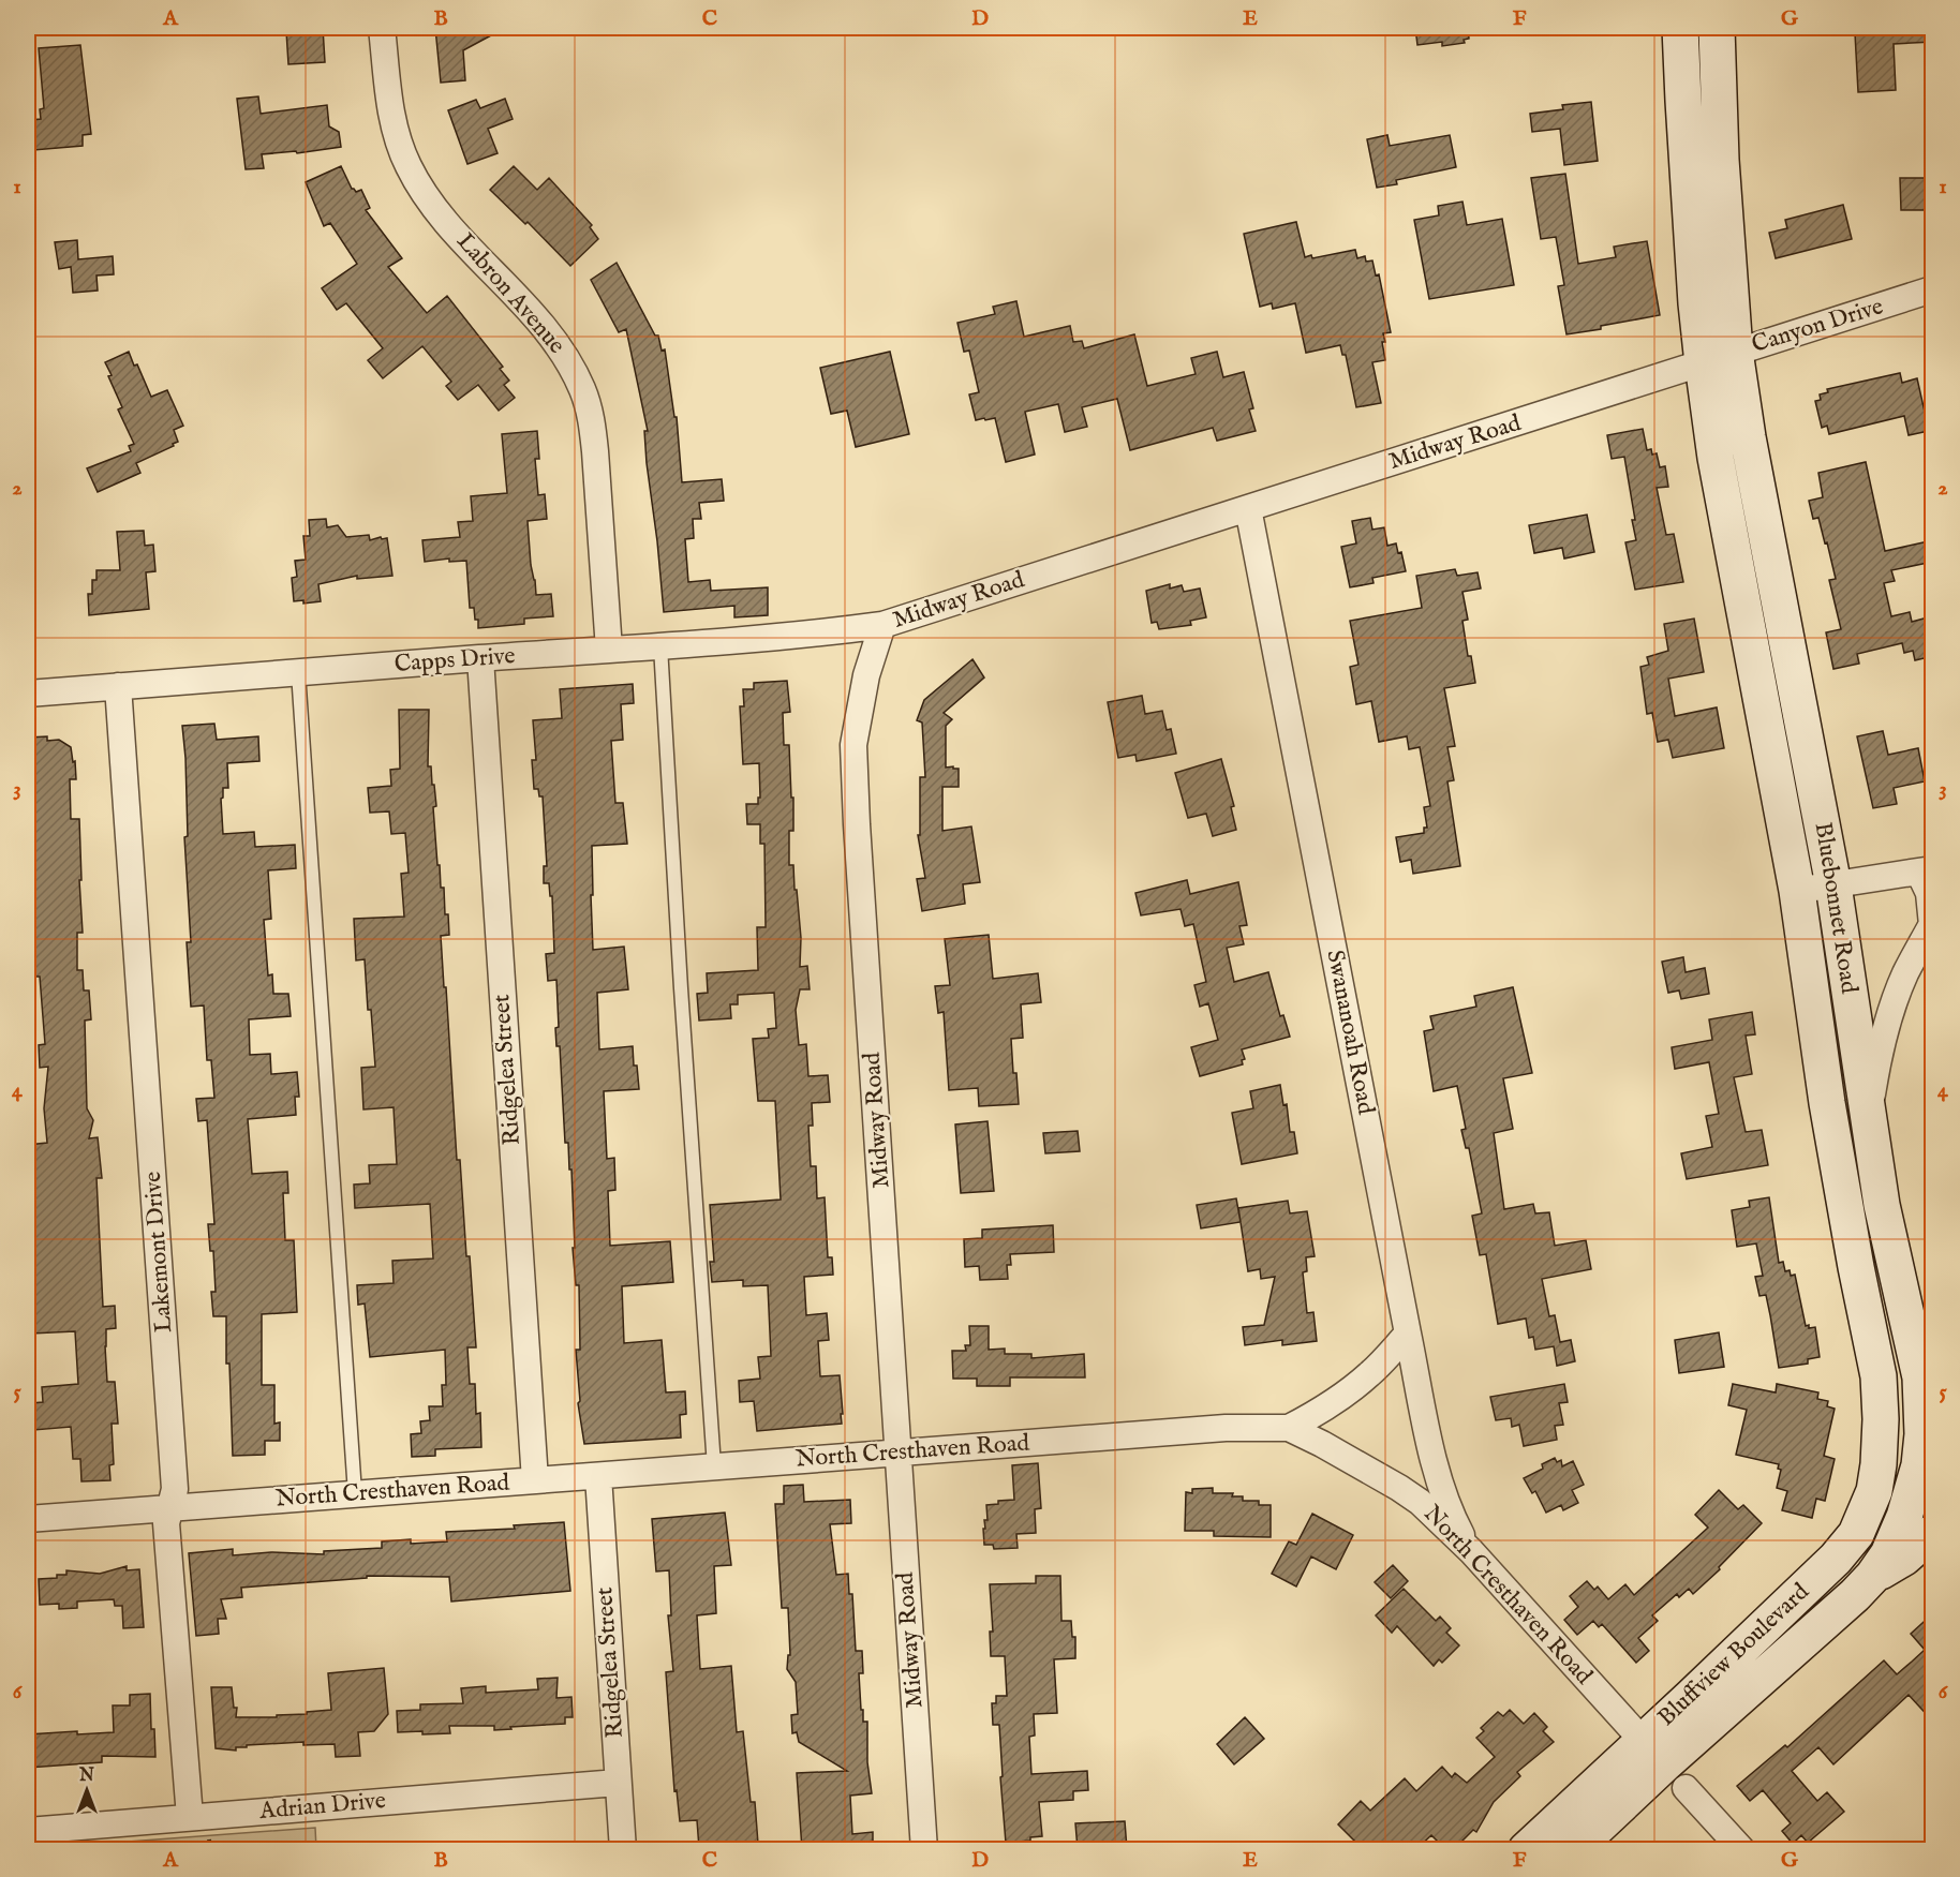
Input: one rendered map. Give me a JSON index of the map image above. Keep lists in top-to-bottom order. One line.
{"streets":{"main road":["Bluebonnet Road","Bluffview Boulevard"],"street":["Labron Avenue","Canyon Drive","Midway Road","Capps Drive","Swananoah Road","Ridgelea Street","Lakemont Drive","North Cresthaven Road","Adrian Drive"]},"crossings":[["Labron Avenue","Capps Drive"],["Canyon Drive","Midway Road"],["Canyon Drive","Bluebonnet Road"],["Midway Road","Capps Drive"],["Midway Road","Bluebonnet Road"],["Midway Road","Swananoah Road"],["Midway Road","North Cresthaven Road"],["Capps Drive","Ridgelea Street"],["Capps Drive","Lakemont Drive"],["Bluebonnet Road","Bluffview Boulevard"],["Swananoah Road","North Cresthaven Road"],["Ridgelea Street","North Cresthaven Road"],["Ridgelea Street","Adrian Drive"],["Lakemont Drive","North Cresthaven Road"],["Lakemont Drive","Adrian Drive"],["North Cresthaven Road","Bluffview Boulevard"]],"north":"top","grid":{"columns":["A","B","C","D","E","F","G"],"rows":["1","2","3","4","5","6"]}}
